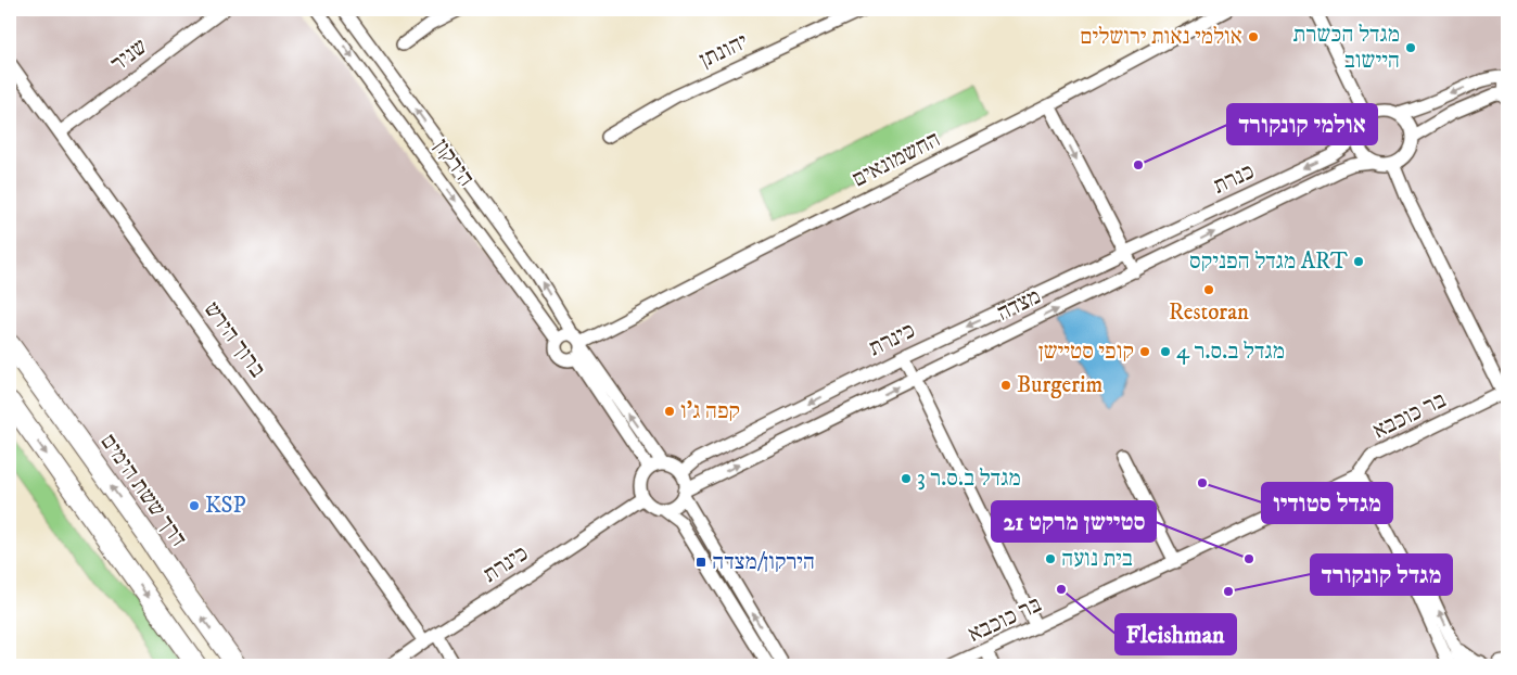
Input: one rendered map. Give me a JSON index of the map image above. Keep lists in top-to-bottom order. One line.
{"streets":{"main road":["דרך ששת הימים"],"street":["יהונתן","שניר","החשמונאים","הירקון","כנרת","מצדה","ברוך הירש","כינרת","בר כוכבא"]},"crossings":[["שניר","ברוך הירש"],["החשמונאים","הירקון"],["כנרת","מצדה"],["כנרת","כינרת"],["מצדה","כינרת"],["ברוך הירש","כינרת"]],"one_way":["כנרת","מצדה","כינרת"],"places":{"other":["אולמי נאות ירושלים","מגדל הכשרת היישוב","אולמי קונקורד","מגדל הפניקס ART","Restoran","קופי סטיישן","מגדל ב.ס.ר 4","Burgerim","קפה ג'ו","מגדל ב.ס.ר 3","מגדל סטודיו","KSP","בית נועה","סטיישן מרקט 21","Fleishman","מגדל קונקורד"],"transit":["הירקון/מצדה"]}}
